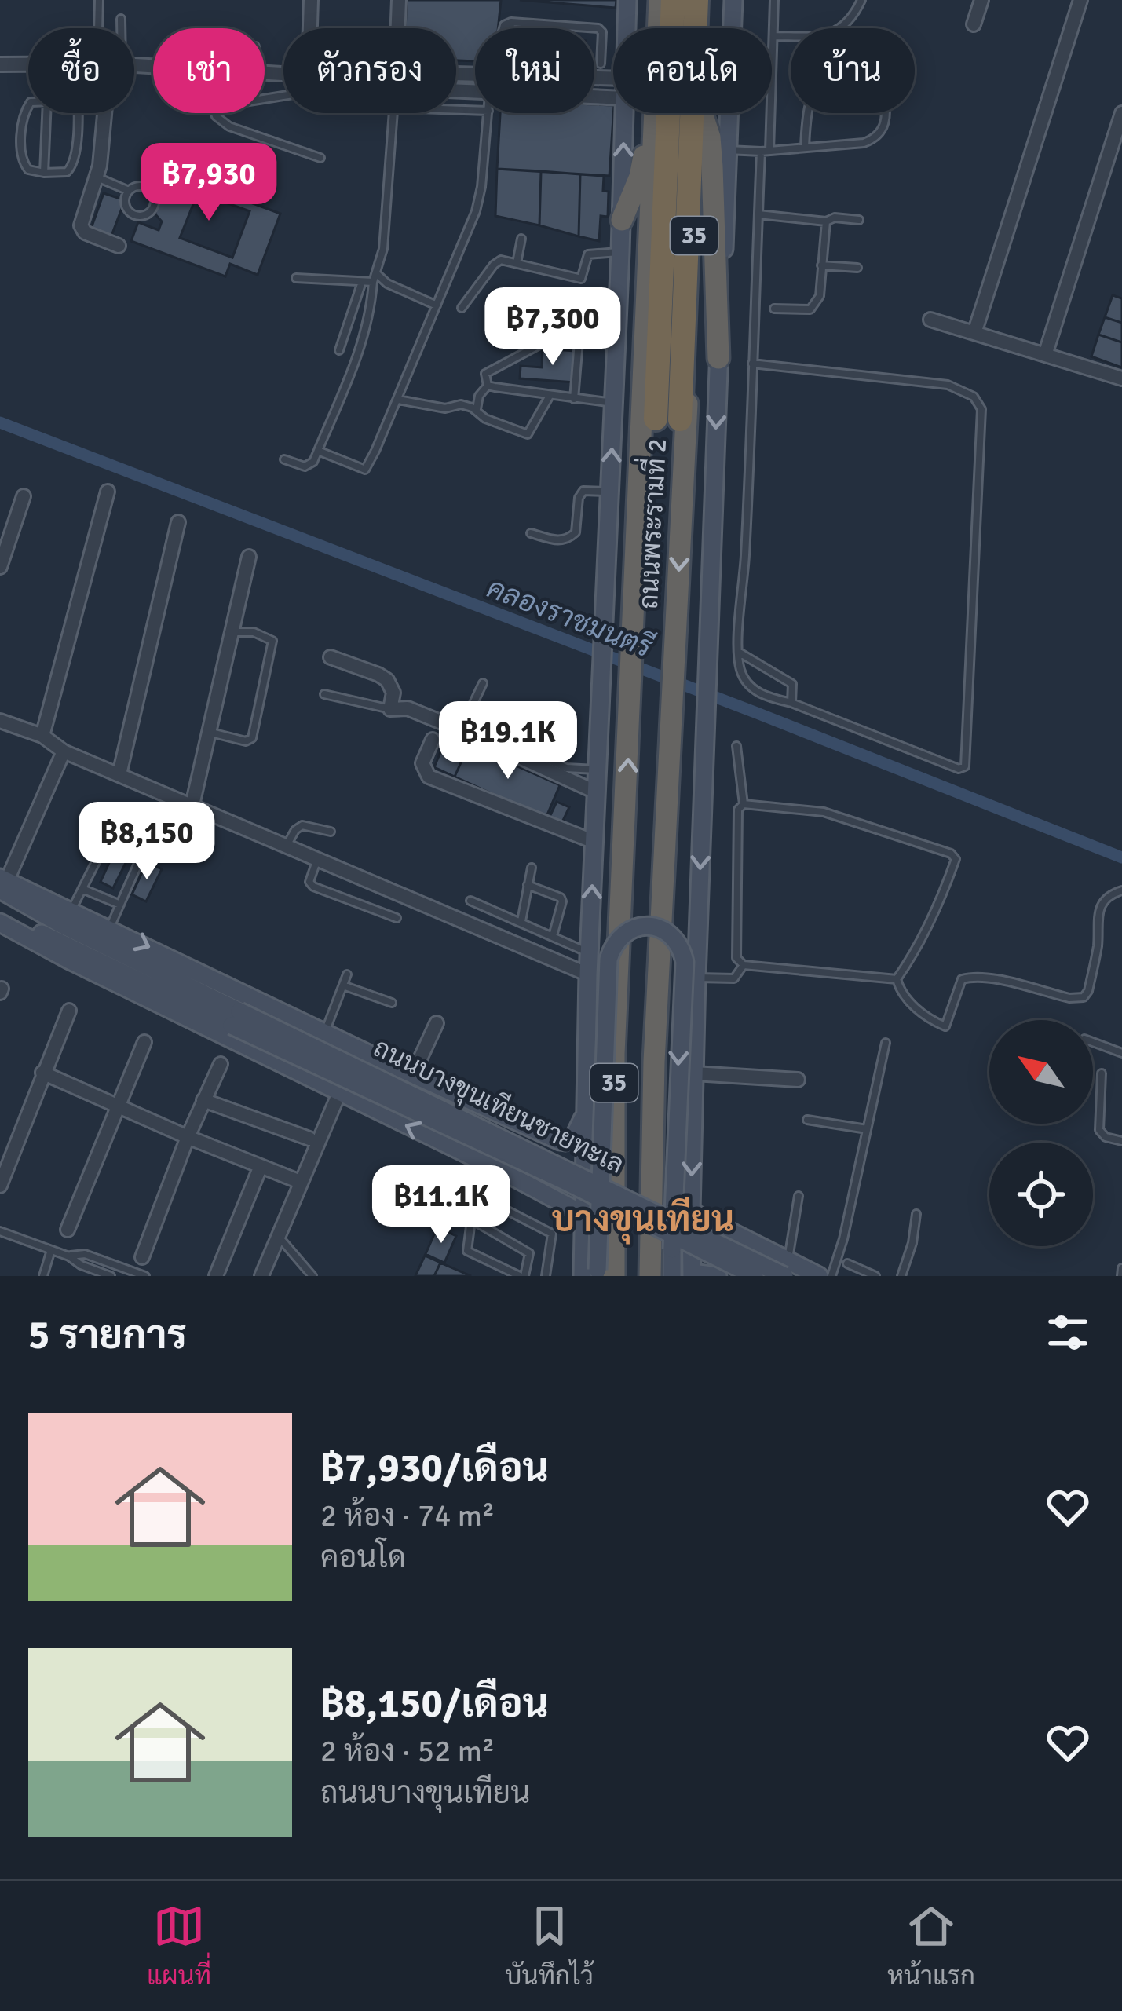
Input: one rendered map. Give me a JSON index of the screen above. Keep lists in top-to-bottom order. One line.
{"streets":{"highway":["35","ถนนพระรามที่ 2"],"main road":["ถนนบางขุนเทียนชายทะเล"]},"crossings":[["35","ถนนบางขุนเทียนชายทะเล"]],"districts":["บางขุนเทียน"],"water":["คลองราชมนตรี"],"north":"top left","page":{"chip":["ซื้อ","เช่า","ตัวกรอง","ใหม่","คอนโด","บ้าน"],"price":["฿7,930","฿7,300","฿19.1K","฿8,150","฿11.1K"],"heading":"5 รายการ","list":[{"name":"฿7,930/เดือน","note":"2 ห้อง · 74 m² · คอนโด"},{"name":"฿8,150/เดือน","note":"2 ห้อง · 52 m² · ถนนบางขุนเทียน"}],"tabs":["แผนที่","บันทึกไว้","หน้าแรก"]}}
